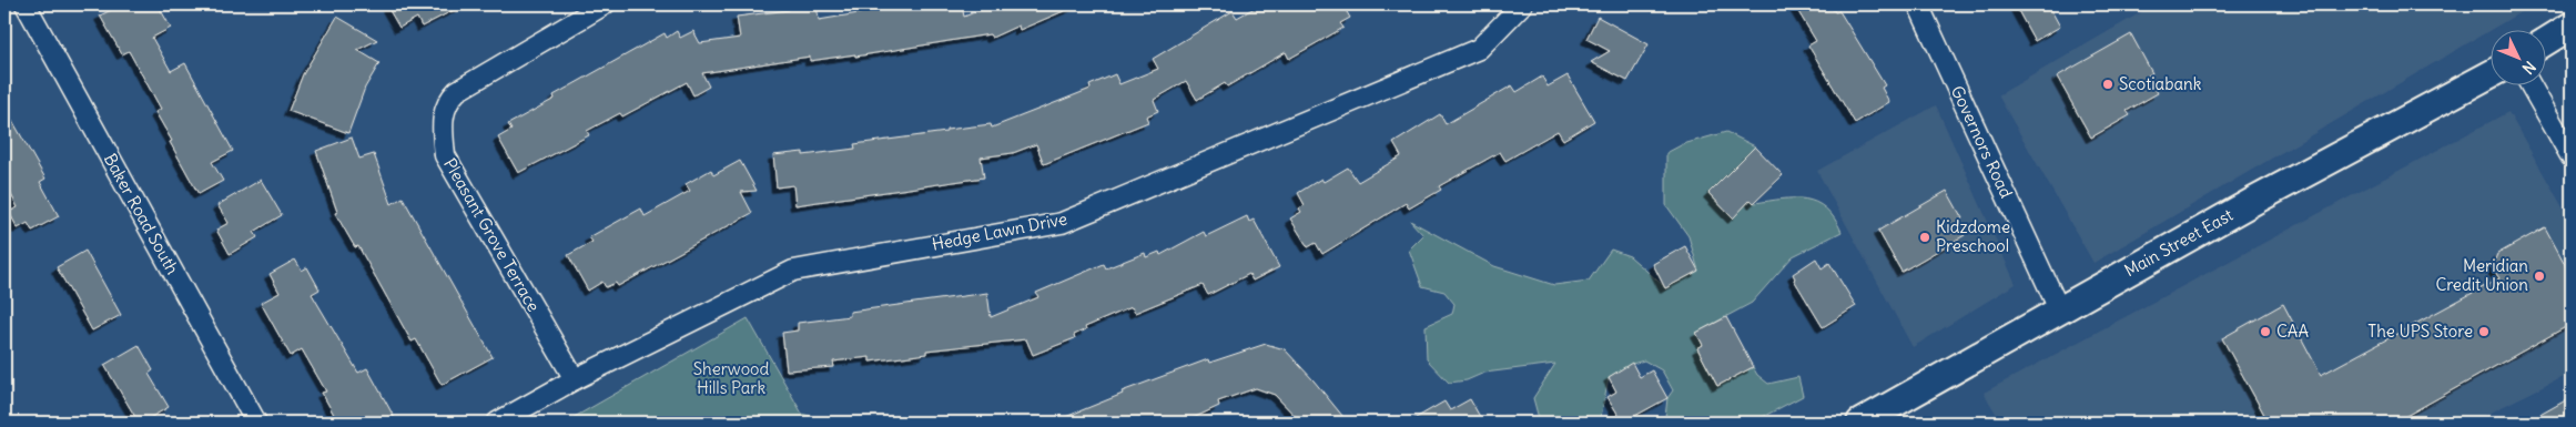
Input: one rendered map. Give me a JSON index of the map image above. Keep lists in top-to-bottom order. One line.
{"streets":{"main road":["Main Street East"],"street":["Governors Road","Baker Road South","Hedge Lawn Drive","Pleasant Grove Terrace"]},"crossings":[["Governors Road","Main Street East"],["Hedge Lawn Drive","Pleasant Grove Terrace"]],"parks":["Sherwood Hills Park"],"places":["Scotiabank","Kidzdome Preschool","Meridian Credit Union","CAA","The UPS Store"],"north":"bottom right"}
